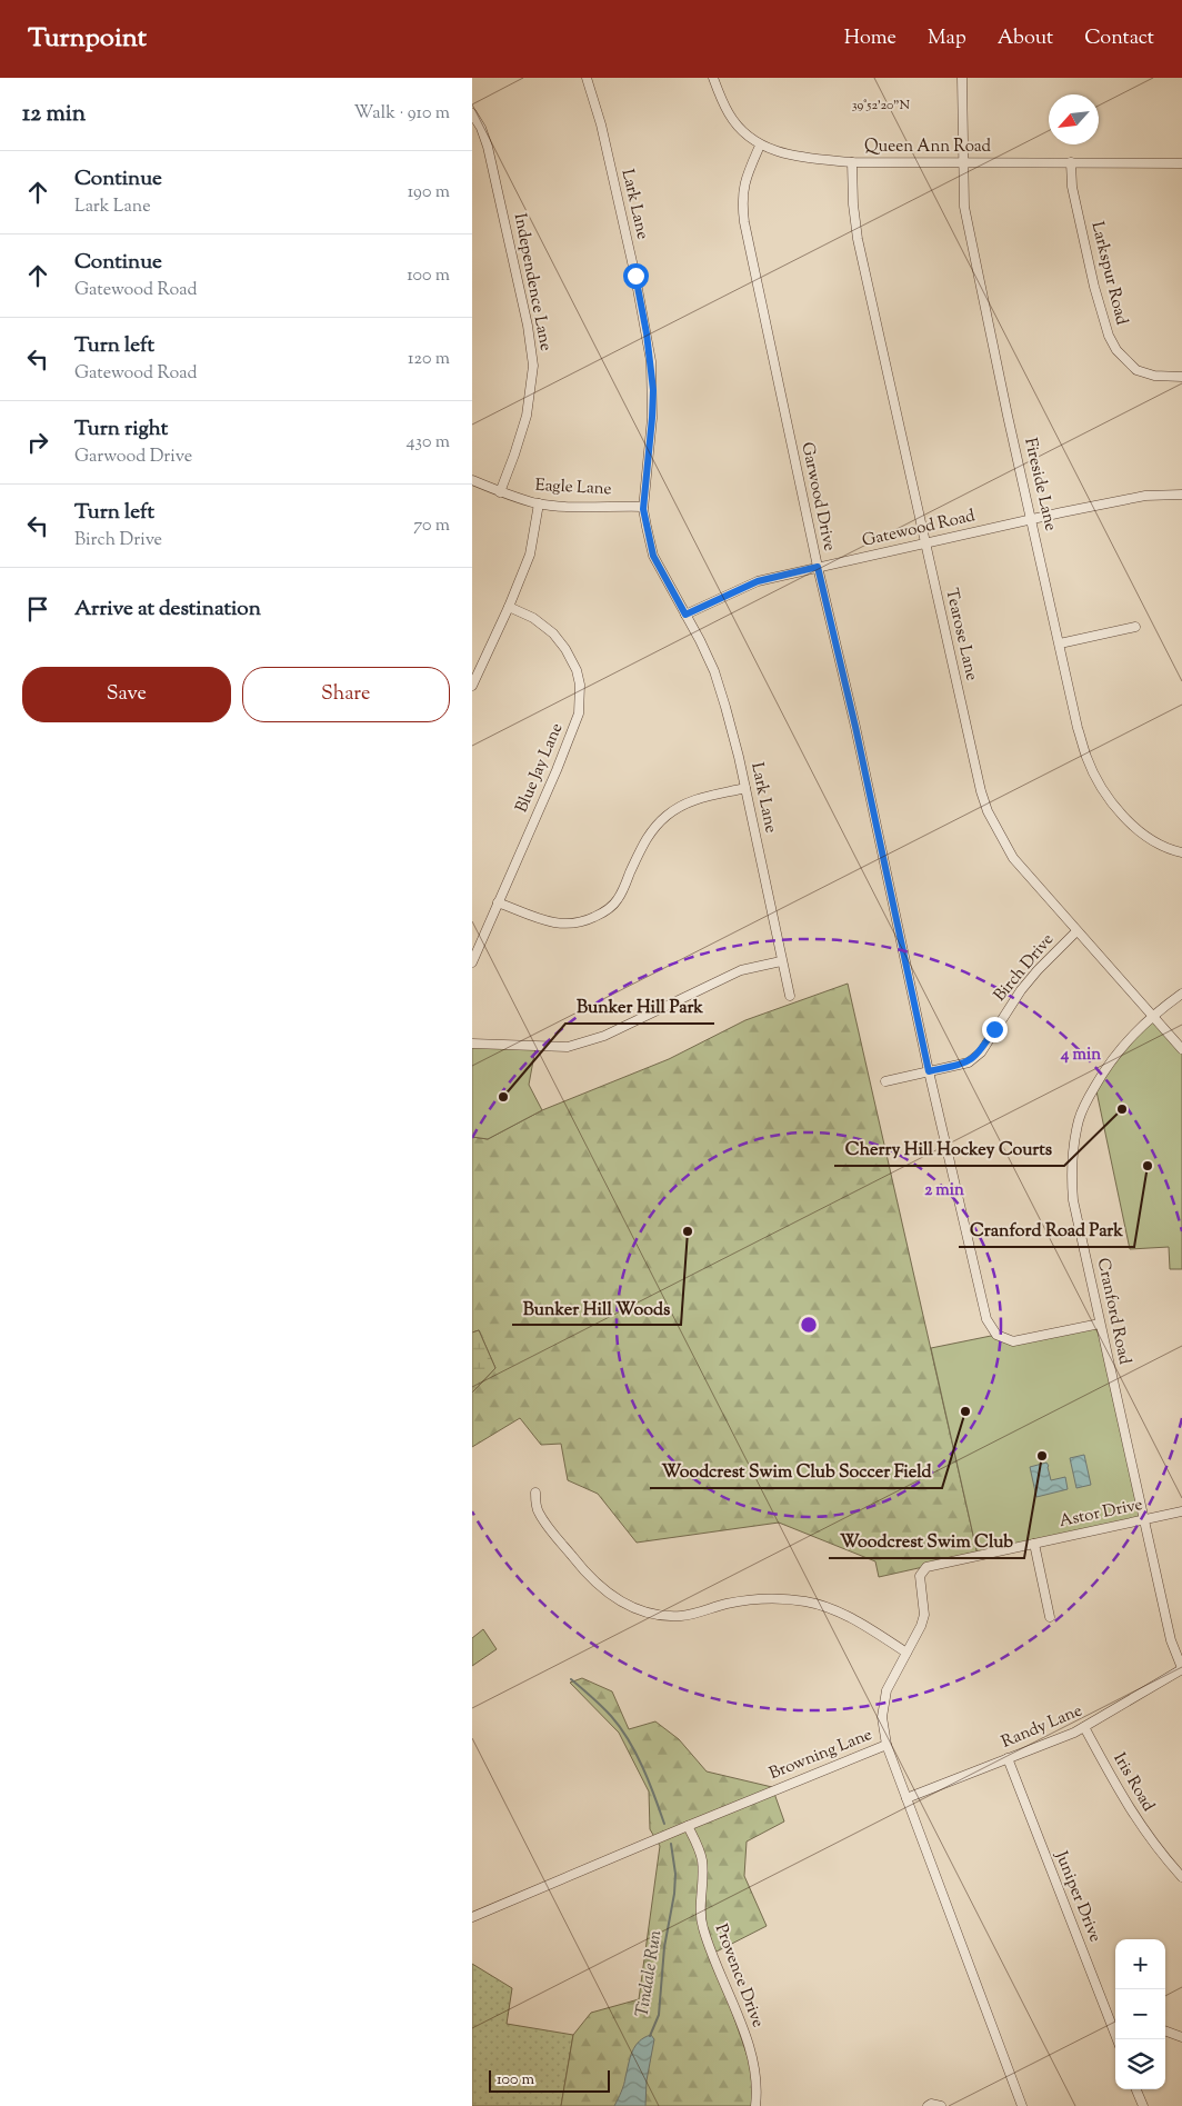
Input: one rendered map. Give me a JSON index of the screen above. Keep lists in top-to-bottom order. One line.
{"streets":{"street":["Queen Ann Road","Lark Lane","Larkspur Road","Independence Lane","Fireside Lane","Eagle Lane","Garwood Drive","Gatewood Road","Tearose Lane","Blue Jay Lane","Birch Drive","Cranford Road","Astor Drive","Randy Lane","Browning Lane","Iris Road","Juniper Drive","Provence Drive"]},"crossings":[["Queen Ann Road","Larkspur Road"],["Queen Ann Road","Fireside Lane"],["Queen Ann Road","Garwood Drive"],["Queen Ann Road","Tearose Lane"],["Lark Lane","Eagle Lane"],["Lark Lane","Gatewood Road"],["Independence Lane","Eagle Lane"],["Fireside Lane","Gatewood Road"],["Garwood Drive","Gatewood Road"],["Garwood Drive","Birch Drive"],["Garwood Drive","Cranford Road"],["Gatewood Road","Tearose Lane"],["Tearose Lane","Birch Drive"],["Tearose Lane","Cranford Road"],["Cranford Road","Astor Drive"],["Cranford Road","Randy Lane"],["Randy Lane","Browning Lane"],["Randy Lane","Iris Road"],["Randy Lane","Juniper Drive"],["Browning Lane","Provence Drive"]],"water":["Tindale Run"],"places":["Bunker Hill Park","Cherry Hill Hockey Courts","Cranford Road Park","Bunker Hill Woods","Woodcrest Swim Club Soccer Field","Woodcrest Swim Club"],"scale_bar":"100 m","north":"bottom left","page":{"header":"Turnpoint","nav":["Home","Map","About","Contact"],"heading":["12 min","Walk · 910 m"],"list":[["Continue","Lark Lane","190 m"],["Continue","Gatewood Road","100 m"],["Turn left","Gatewood Road","120 m"],["Turn right","Garwood Drive","430 m"],["Turn left","Birch Drive","70 m"],"Arrive at destination"],"buttons":["Save","Share"],"map_buttons":["+","−"],"scale":"100 m"},"coordinates":["39°52'20\"N"],"rings":["4 min","2 min"]}
